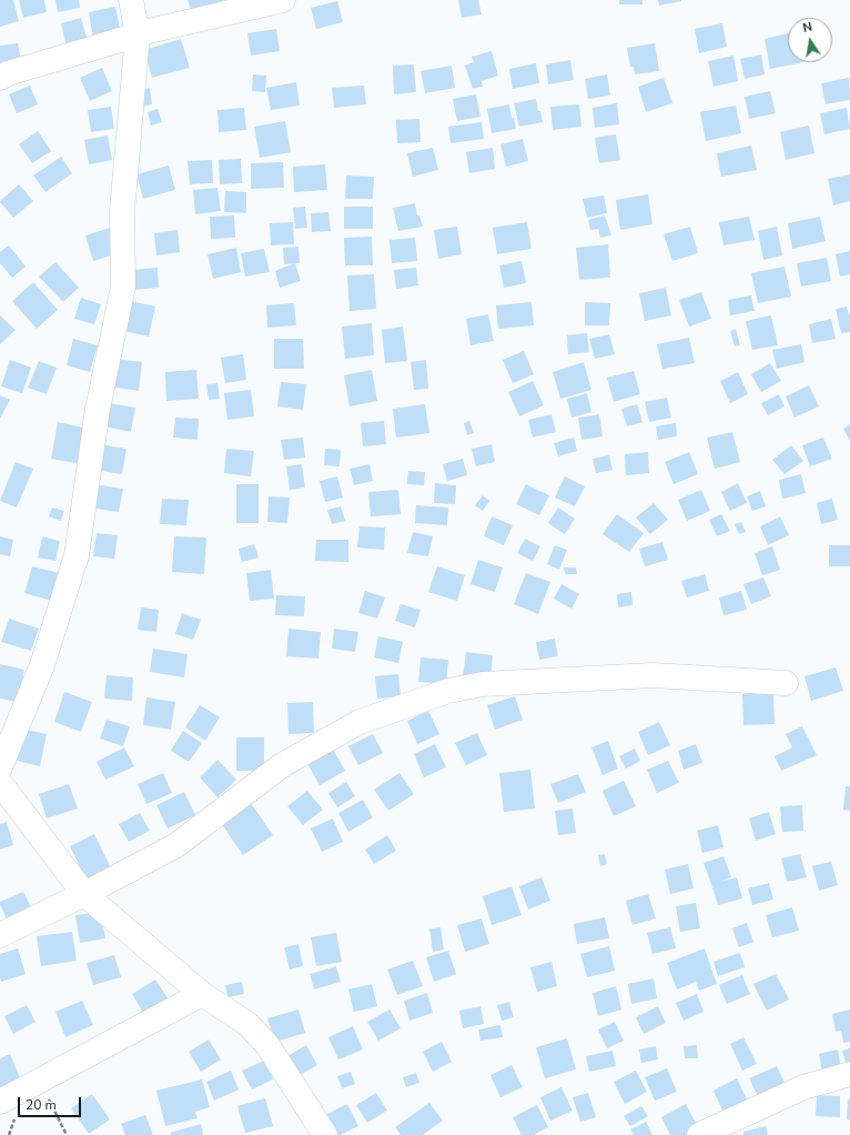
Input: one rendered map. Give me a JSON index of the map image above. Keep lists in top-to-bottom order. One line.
{"scale_bar":"20 m","north":"top"}
